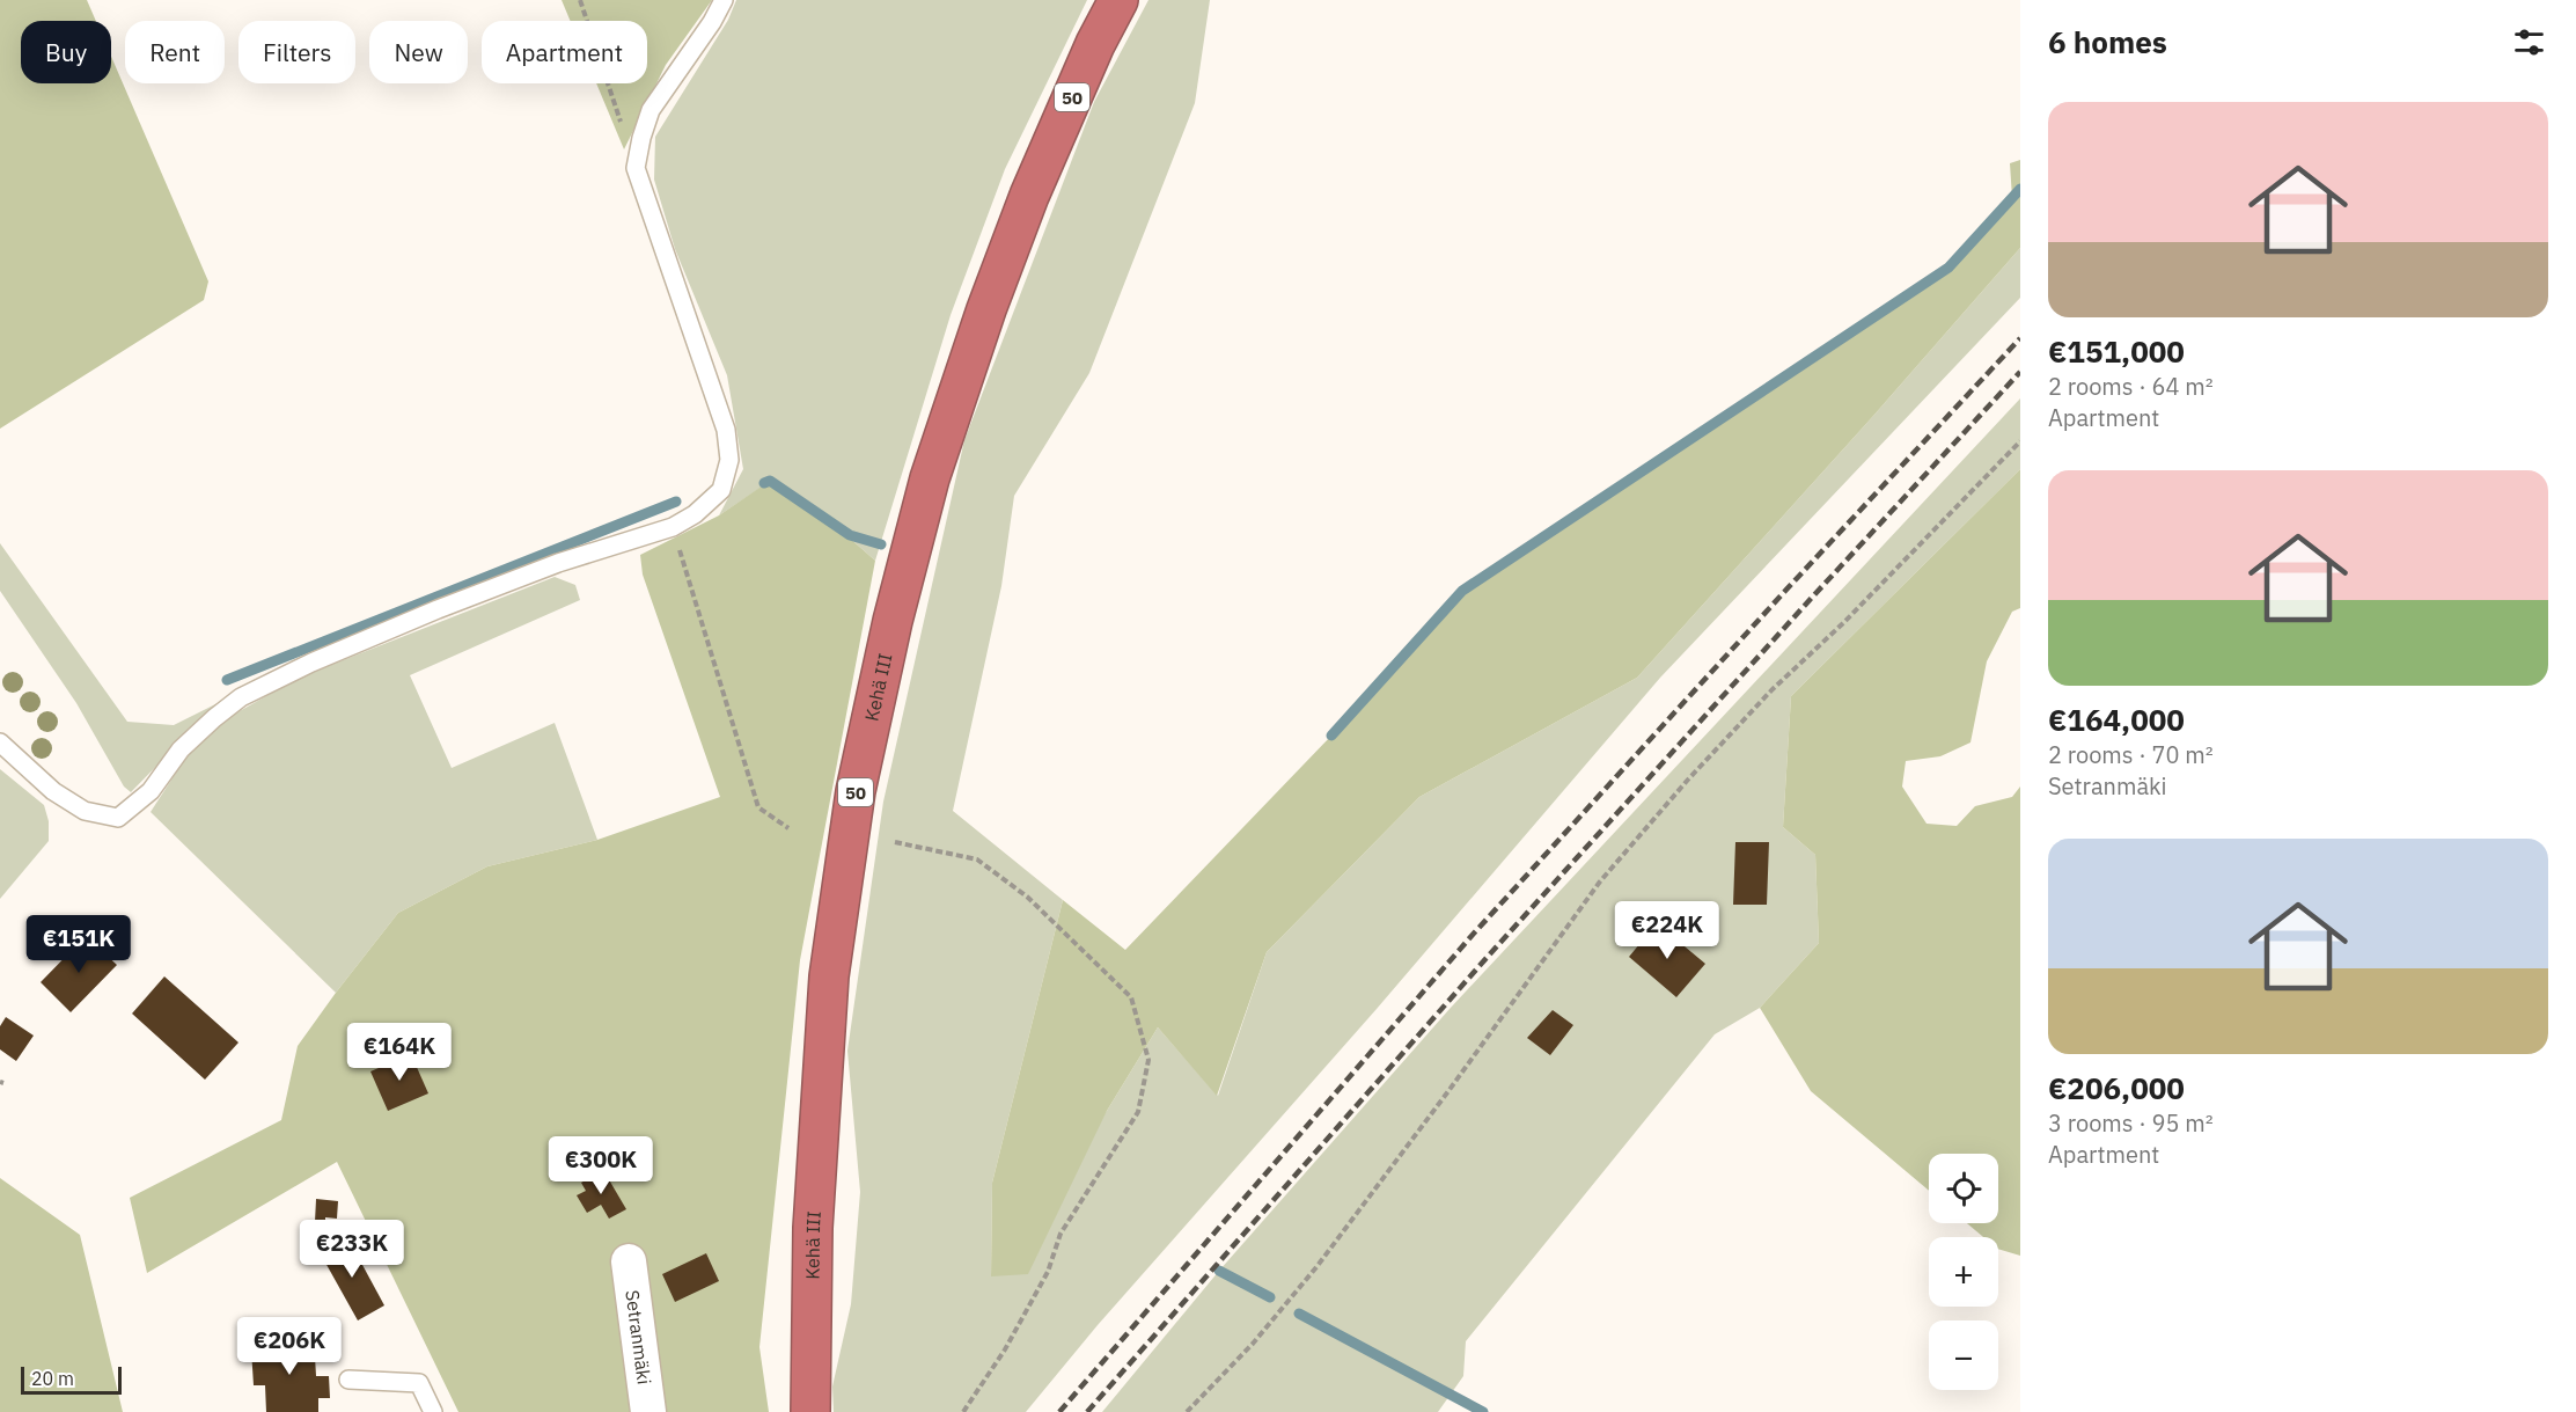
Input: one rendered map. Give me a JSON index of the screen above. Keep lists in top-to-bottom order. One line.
{"streets":{"highway":["50","Kehä III"],"street":["Setranmäki"]},"scale_bar":"20 m","page":{"heading":"6 homes","chip":["Buy","Rent","Filters","New","Apartment"],"list":[{"name":"€151,000","note":"2 rooms · 64 m² · Apartment"},{"name":"€164,000","note":"2 rooms · 70 m² · Setranmäki"},{"name":"€206,000","note":"3 rooms · 95 m² · Apartment"}],"price":["€224K","€151K","€164K","€300K","€233K","€206K"],"map_buttons":["+","−"],"scale":"20 m"}}
